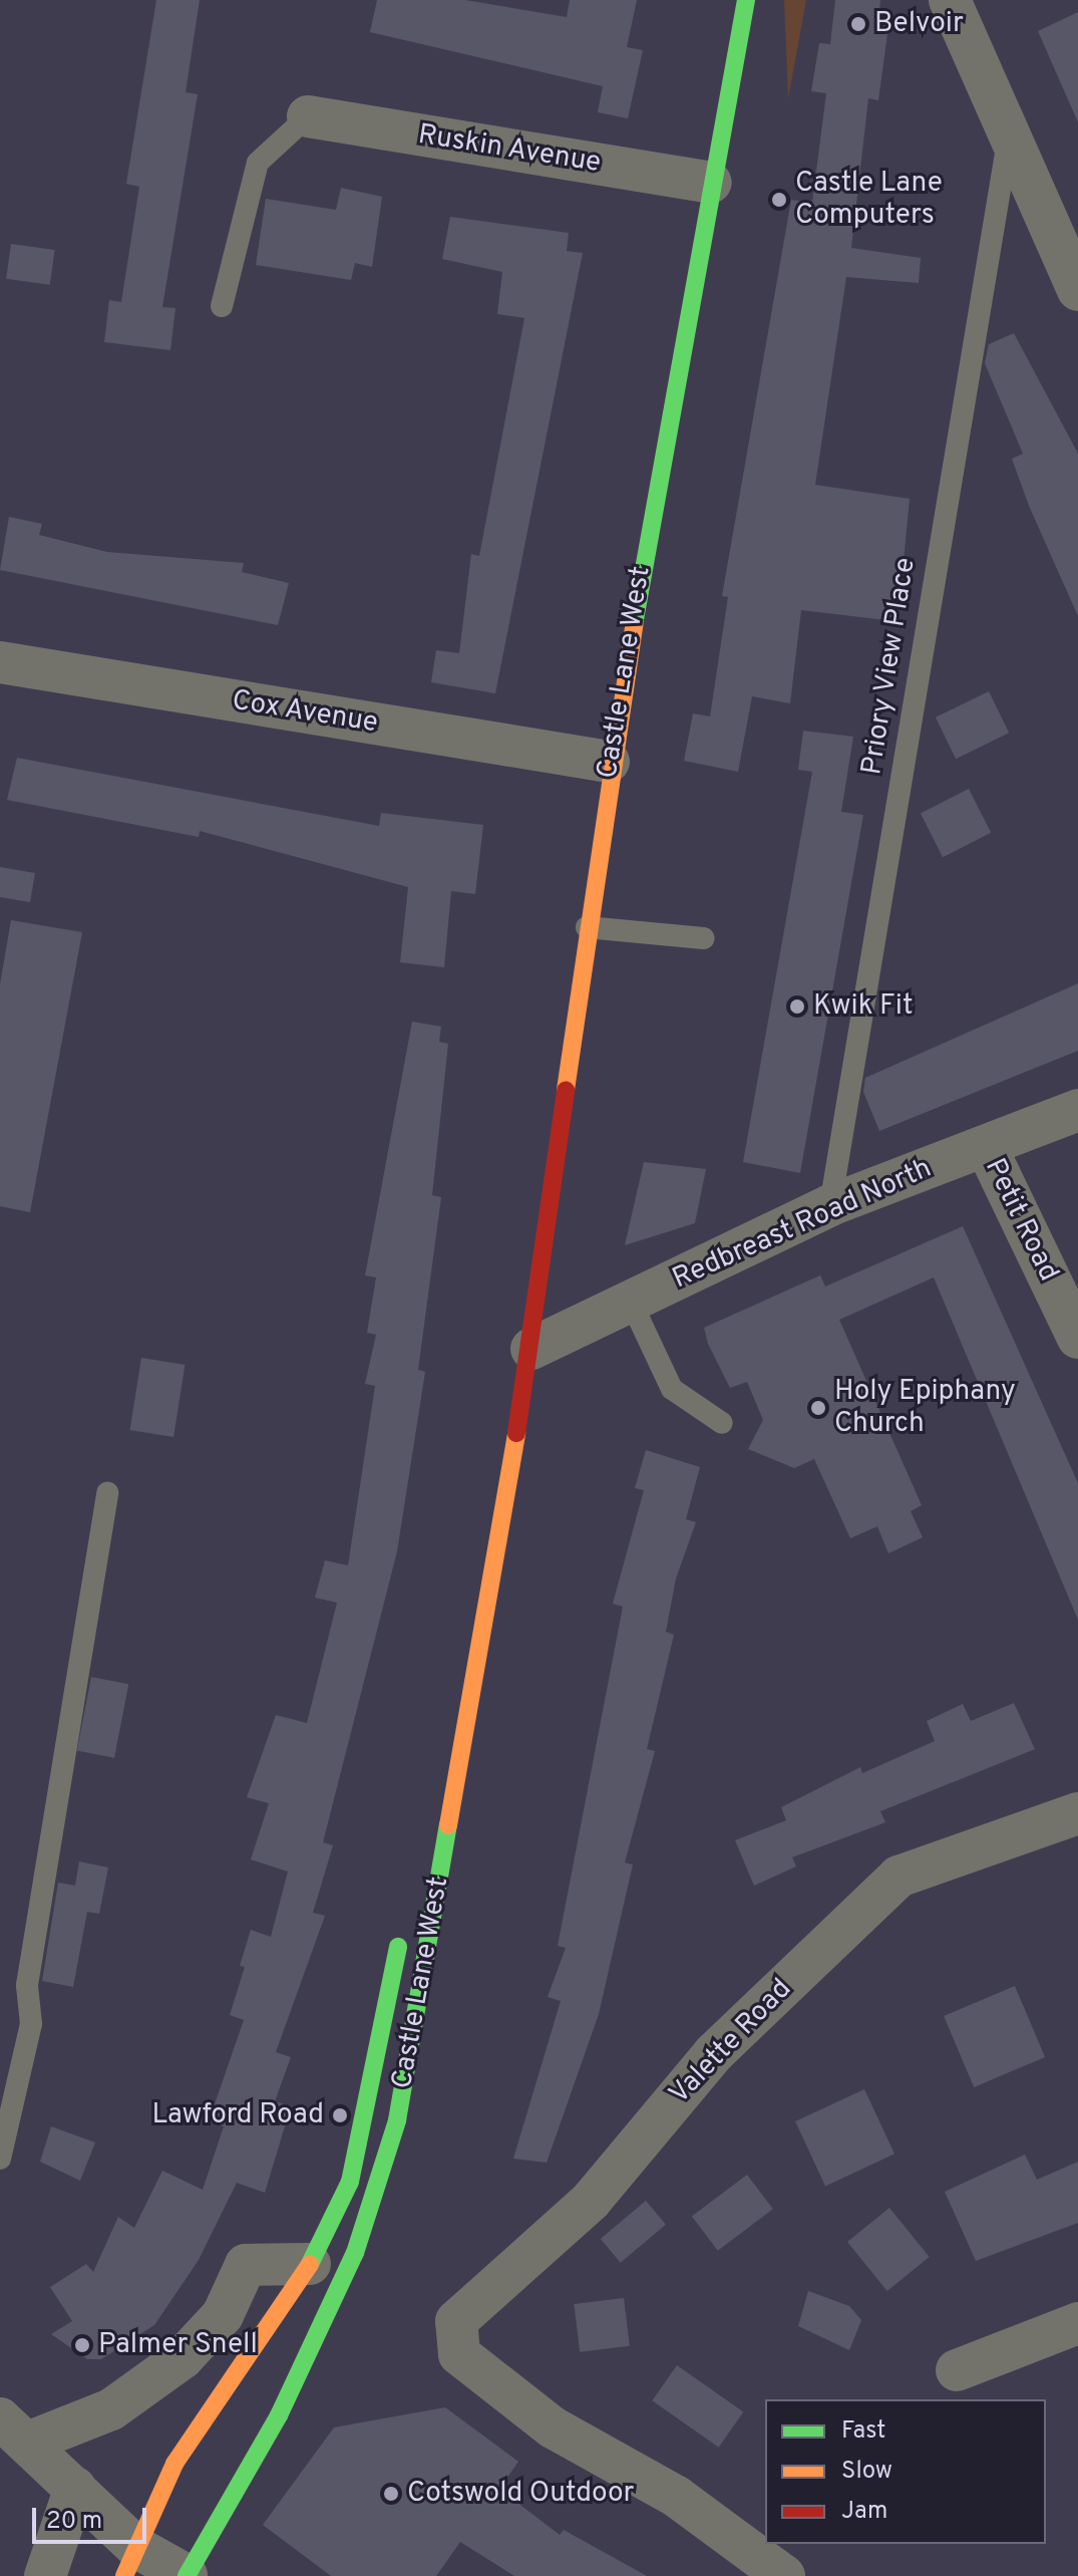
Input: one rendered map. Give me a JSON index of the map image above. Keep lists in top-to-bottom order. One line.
{"streets":{"main road":["Castle Lane West"],"street":["Ruskin Avenue","Cox Avenue","Petit Road","Redbreast Road North","Valette Road"],"lane":["Priory View Place"]},"crossings":[["Ruskin Avenue","Castle Lane West"],["Priory View Place","Redbreast Road North"],["Castle Lane West","Cox Avenue"],["Castle Lane West","Redbreast Road North"],["Petit Road","Redbreast Road North"]],"places":["Belvoir","Castle Lane Computers","Kwik Fit","Holy Epiphany Church","Lawford Road","Palmer Snell","Cotswold Outdoor"],"legend":["Fast","Slow","Jam"],"scale_bar":"20 m"}
